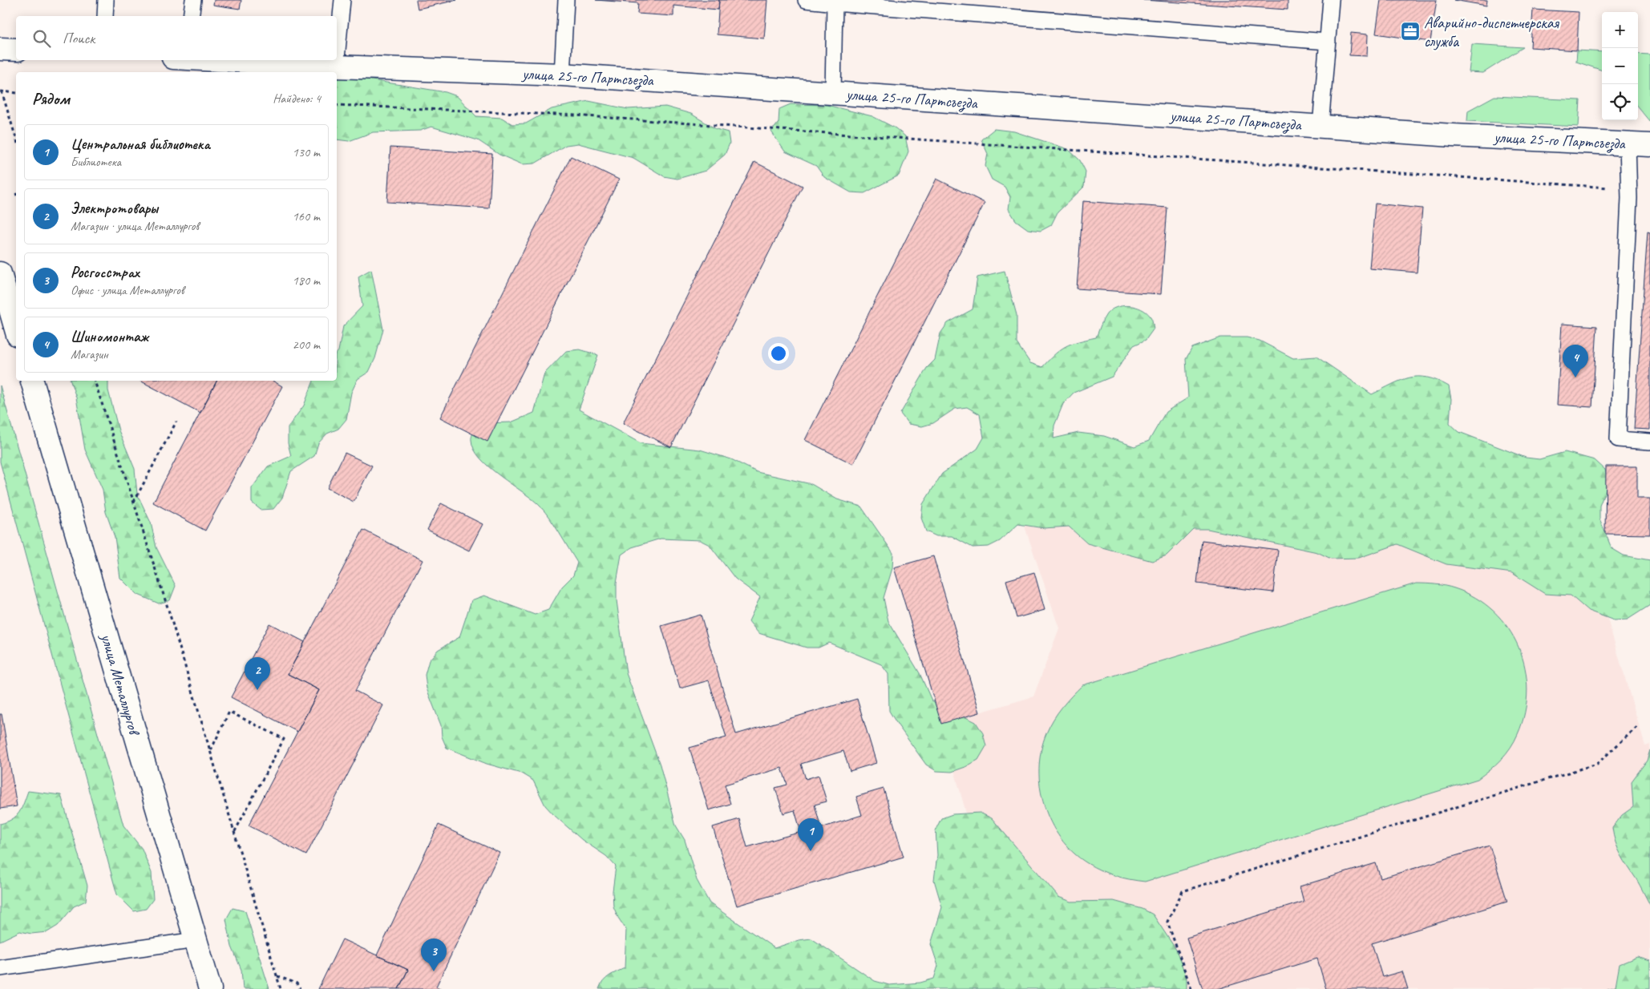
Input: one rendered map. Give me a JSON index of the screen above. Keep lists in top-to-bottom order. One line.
{"streets":{"street":["улица 25-го Партсъезда","улица Металлургов"]},"places":{"office":["Аварийно-диспетчерская служба"]},"page":{"map_buttons":["+","−"],"search":"Поиск","heading":["Рядом","Найдено: 4"],"list":[{"mark":"1","name":"Центральная библиотека","note":"Библиотека","value":"130 m"},{"mark":"2","name":"Электротовары","note":"Магазин · улица Металлургов","value":"160 m"},{"mark":"3","name":"Росгосстрах","note":"Офис · улица Металлургов","value":"180 m"},{"mark":"4","name":"Шиномонтаж","note":"Магазин","value":"200 m"}],"pins":["4","2","1","3"]}}
